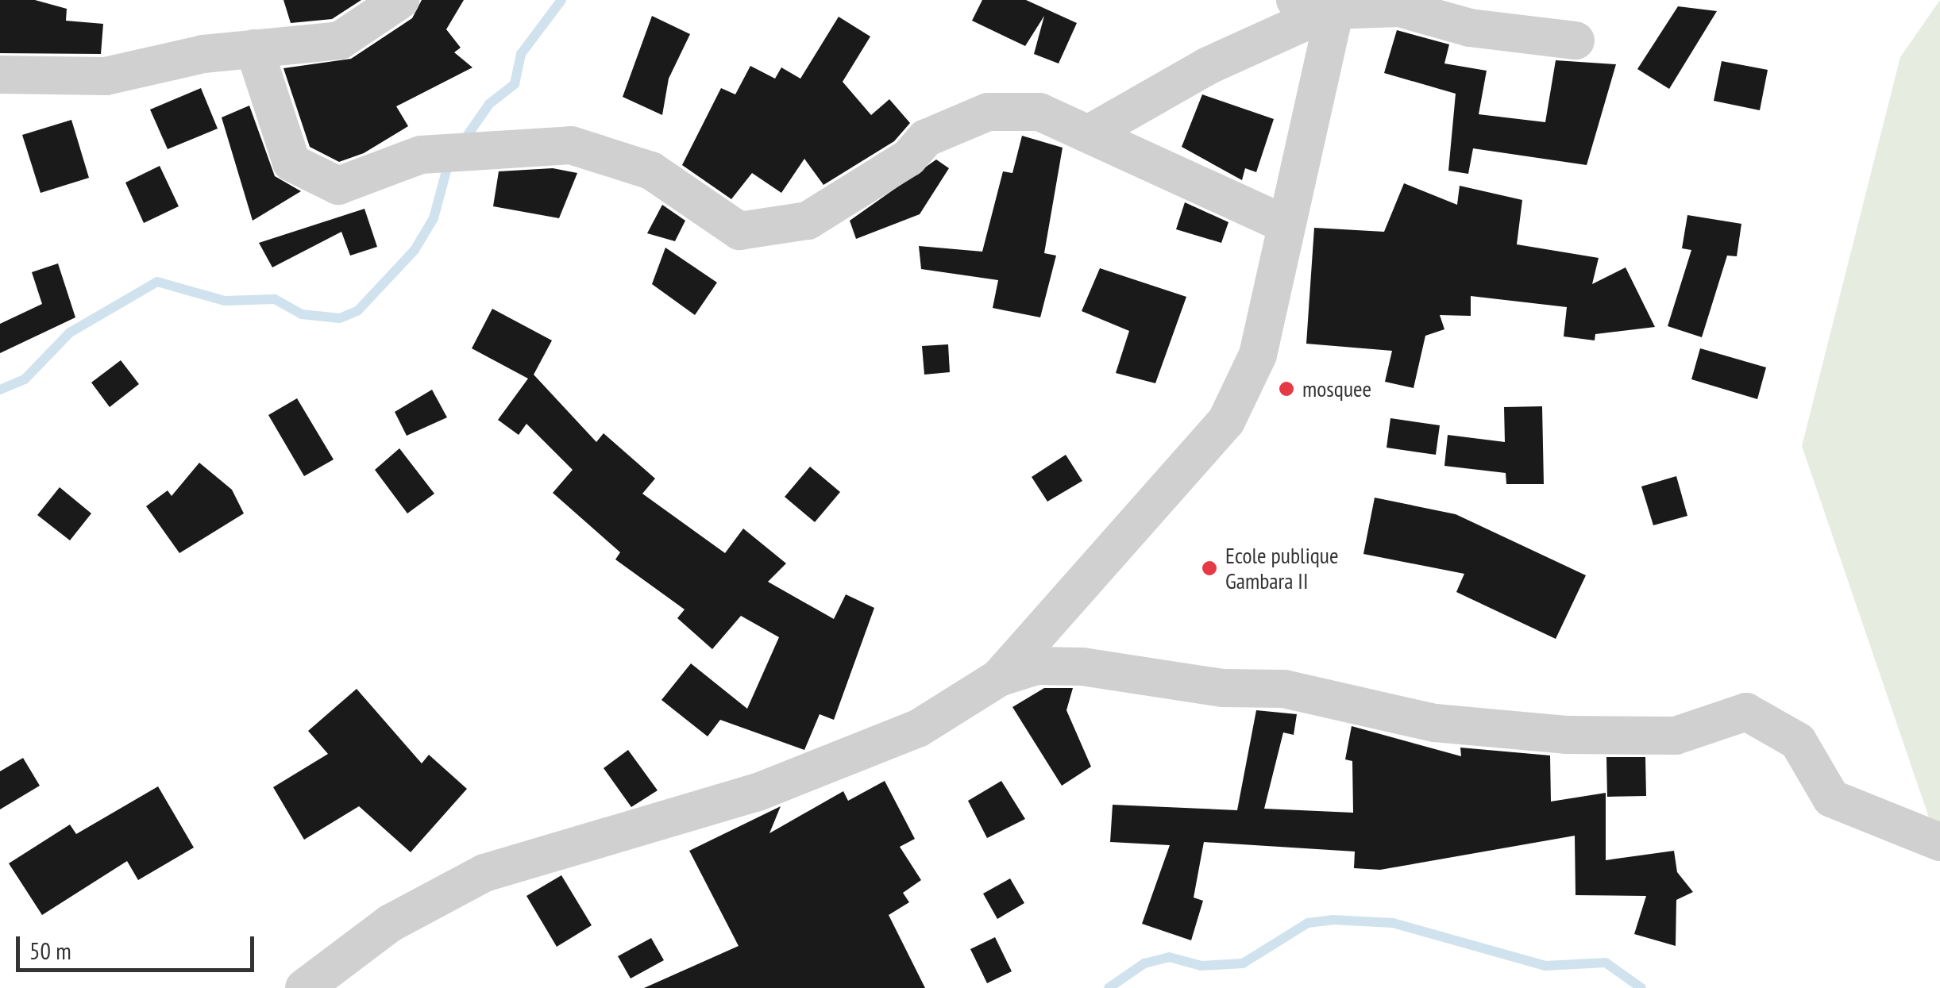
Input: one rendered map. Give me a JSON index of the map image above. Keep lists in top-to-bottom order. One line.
{"places":["mosquee","Ecole publique Gambara II"],"scale_bar":"50 m"}
